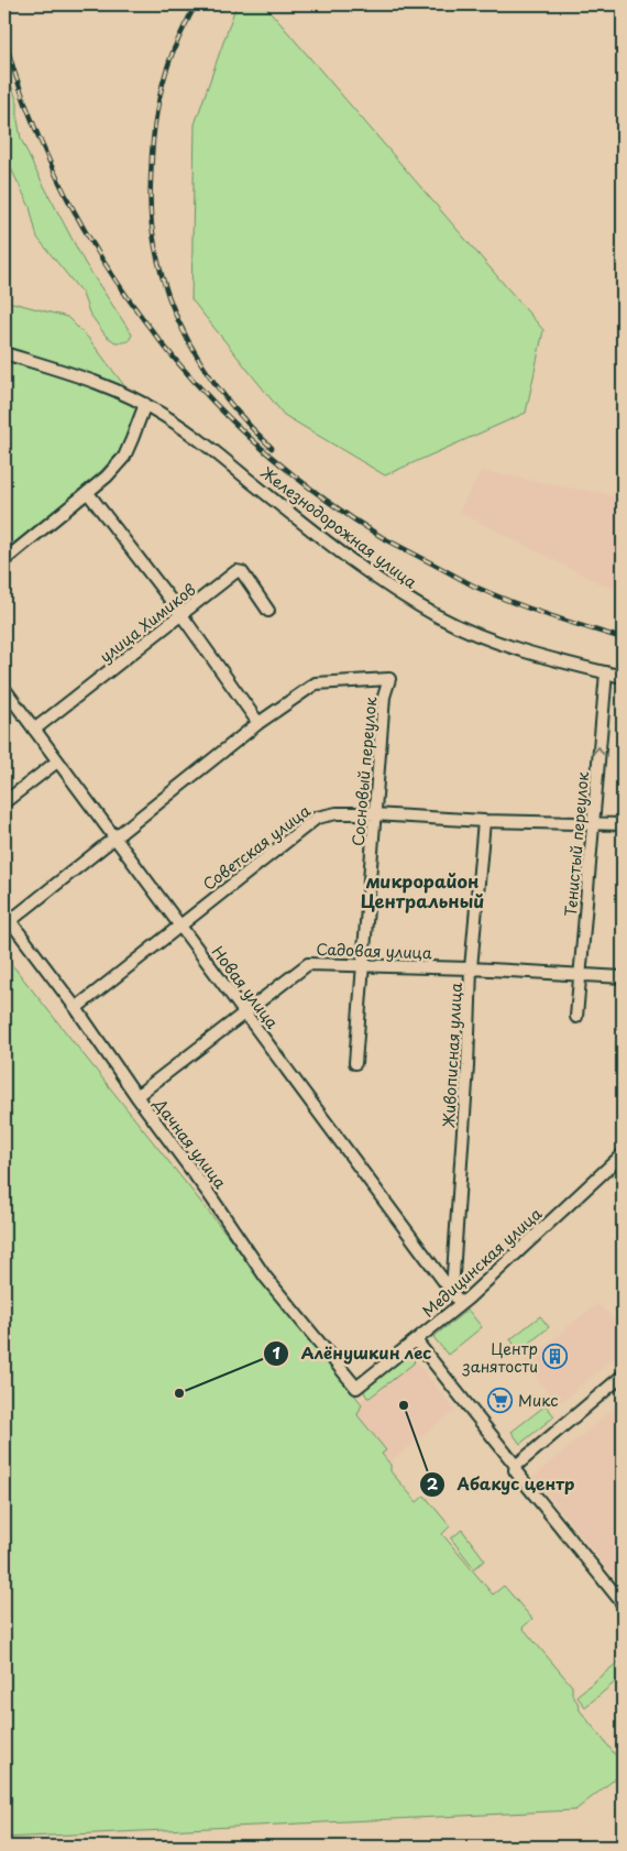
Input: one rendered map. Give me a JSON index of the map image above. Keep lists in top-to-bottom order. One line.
{"streets":{"street":["Железнодорожная улица","улица Химиков","Сосновый переулок","Тенистый переулок","Советская улица","Садовая улица","Новая улица","Живописная улица","Дачная улица","Медицинская улица"]},"crossings":[["Железнодорожная улица","Тенистый переулок"],["улица Химиков","Новая улица"],["Сосновый переулок","Советская улица"],["Сосновый переулок","Садовая улица"],["Тенистый переулок","Советская улица"],["Тенистый переулок","Садовая улица"],["Советская улица","Новая улица"],["Советская улица","Живописная улица"],["Советская улица","Дачная улица"],["Садовая улица","Новая улица"],["Садовая улица","Живописная улица"],["Садовая улица","Дачная улица"],["Новая улица","Живописная улица"],["Новая улица","Медицинская улица"],["Дачная улица","Медицинская улица"]],"one_way":["Тенистый переулок"],"districts":["микрорайон Центральный"],"places":{"building":["Центр занятости"],"other":["Алёнушкин лес","Абакус центр"],"supermarket":["Микс"]}}
